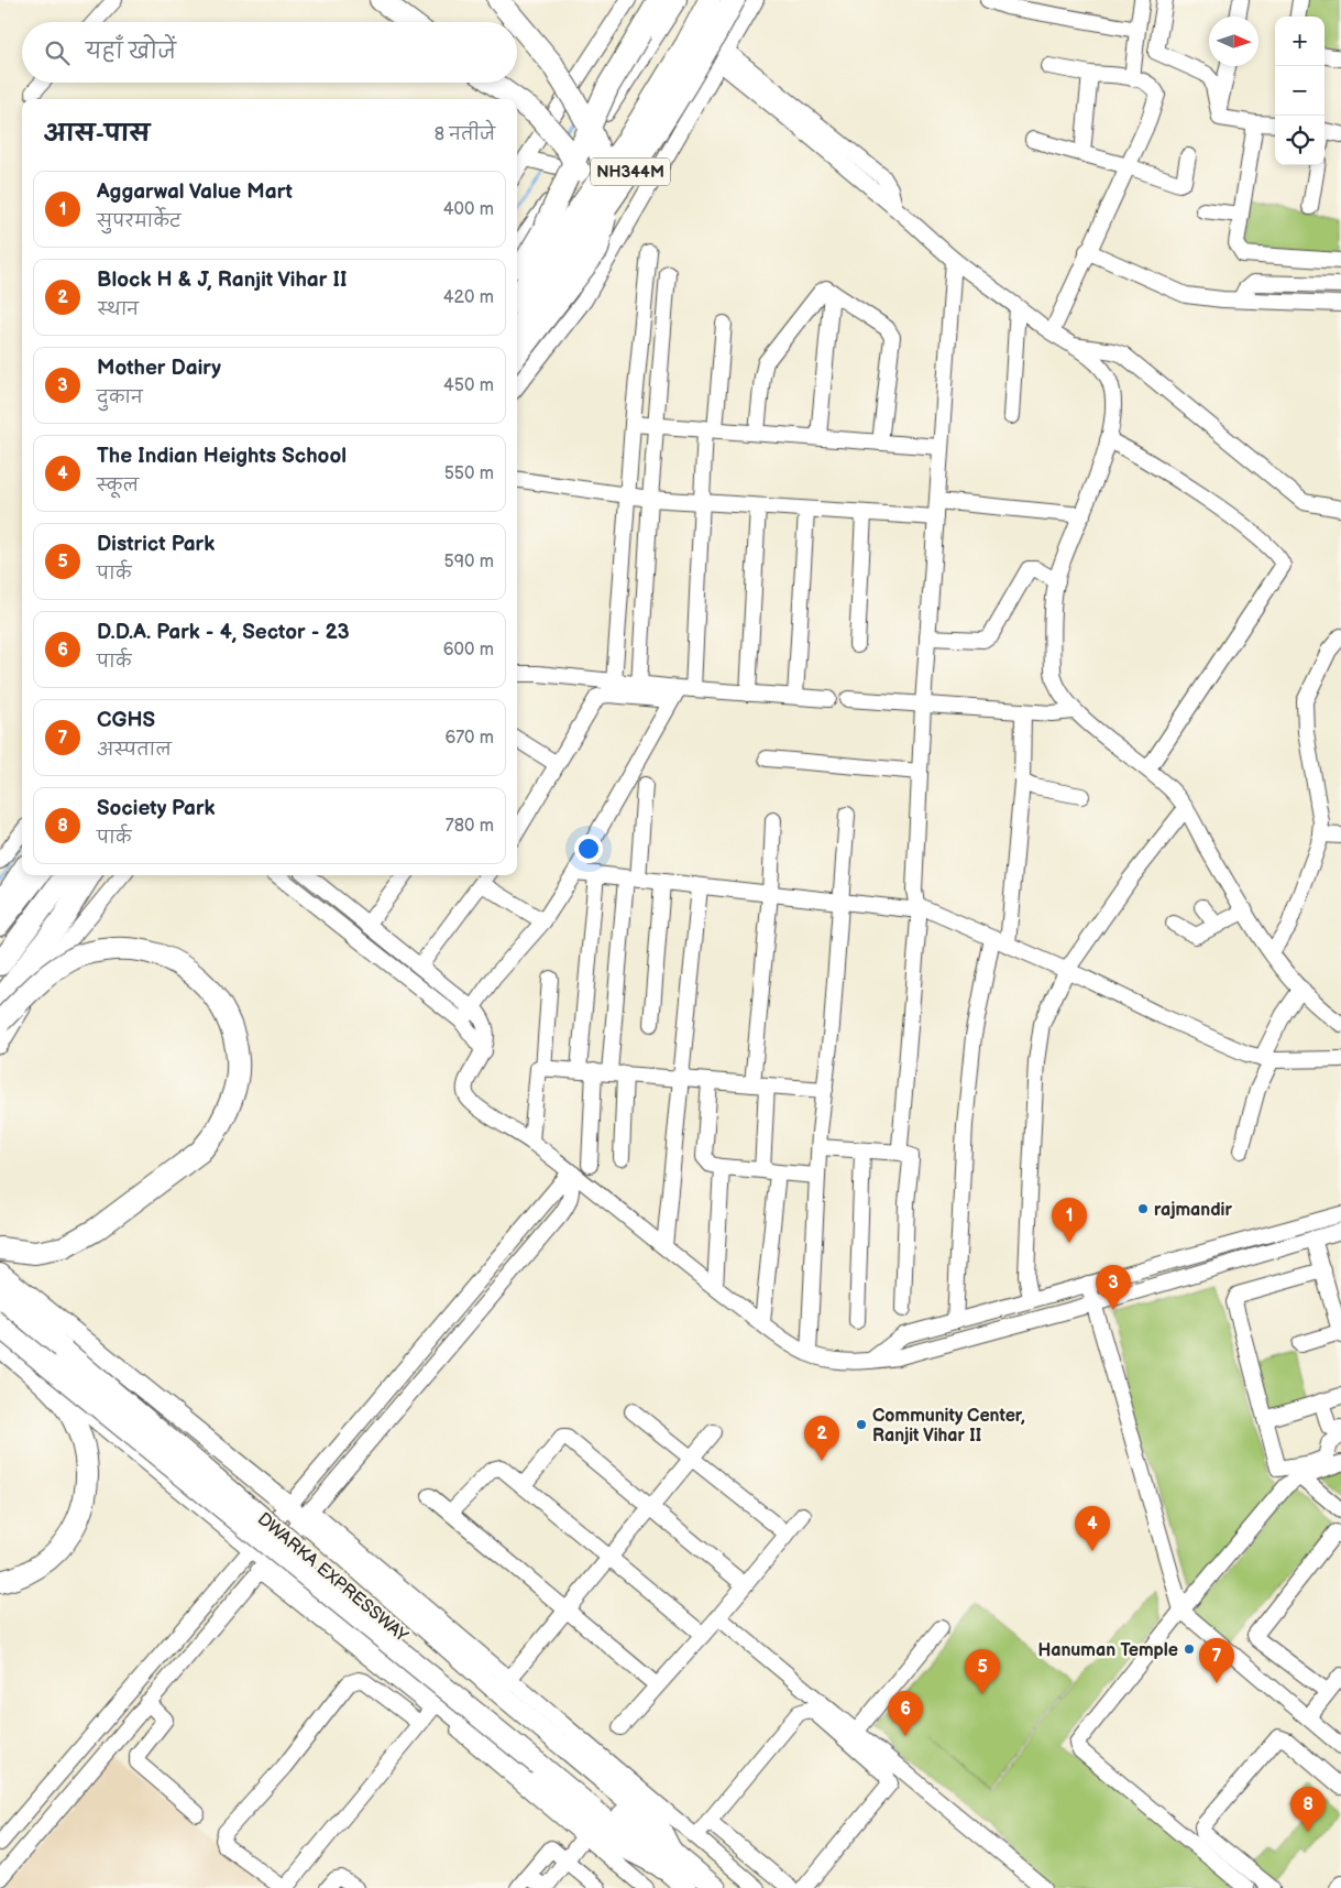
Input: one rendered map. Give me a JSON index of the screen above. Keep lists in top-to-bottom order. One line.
{"streets":{"highway":["NH344M","DWARKA EXPRESSWAY"]},"places":["rajmandir","Community Center, Ranjit Vihar II","Hanuman Temple"],"north":"right","page":{"map_buttons":["+","−"],"search":"यहाँ खोजें","heading":["आस-पास","8 नतीजे"],"list":[{"mark":"1","name":"Aggarwal Value Mart","note":"सुपरमार्केट","value":"400 m"},{"mark":"2","name":"Block H & J, Ranjit Vihar II","note":"स्थान","value":"420 m"},{"mark":"3","name":"Mother Dairy","note":"दुकान","value":"450 m"},{"mark":"4","name":"The Indian Heights School","note":"स्कूल","value":"550 m"},{"mark":"5","name":"District Park","note":"पार्क","value":"590 m"},{"mark":"6","name":"D.D.A. Park - 4, Sector - 23","note":"पार्क","value":"600 m"},{"mark":"7","name":"CGHS","note":"अस्पताल","value":"670 m"},{"mark":"8","name":"Society Park","note":"पार्क","value":"780 m"}],"pins":["1","3","2","4","7","5","6","8"]}}
